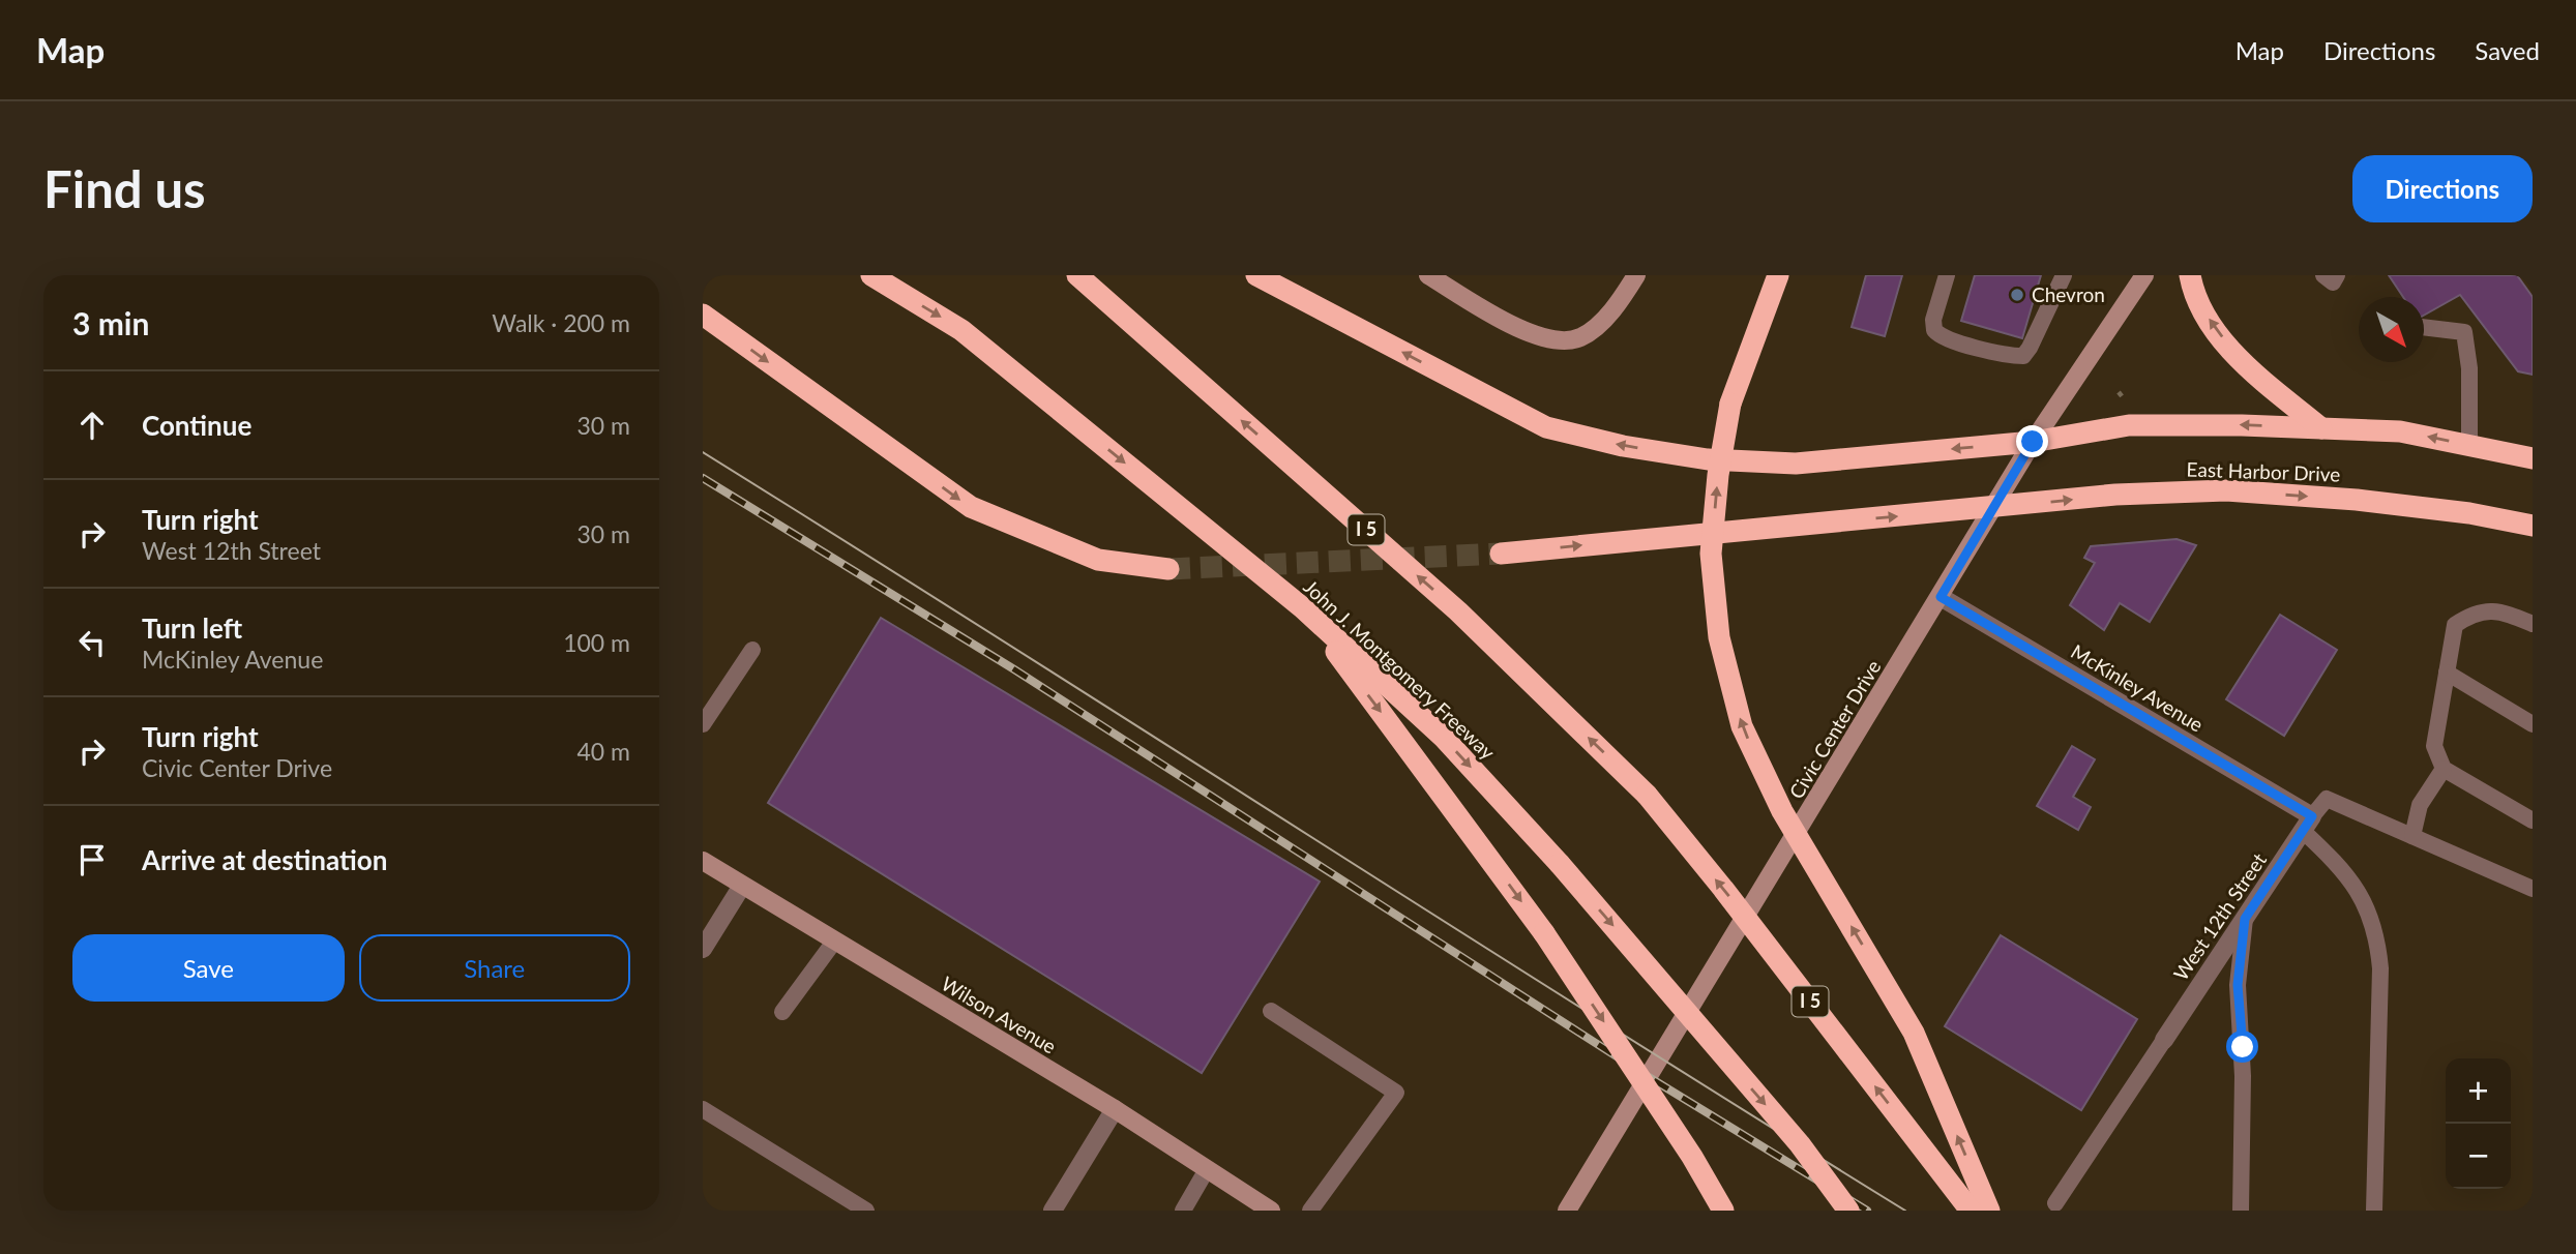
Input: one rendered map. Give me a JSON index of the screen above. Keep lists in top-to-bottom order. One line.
{"streets":{"highway":["East Harbor Drive","I 5","John J. Montgomery Freeway"],"main road":["Civic Center Drive","Wilson Avenue"],"street":["McKinley Avenue","West 12th Street"]},"crossings":[["East Harbor Drive","Civic Center Drive"],["McKinley Avenue","Civic Center Drive"],["McKinley Avenue","West 12th Street"]],"places":["Chevron"],"north":"bottom right","page":{"header":"Map","nav":["Map","Directions","Saved"],"buttons":["Directions",["Save","Share"]],"title":"Find us","heading":["3 min","Walk · 200 m"],"list":[["Continue","30 m"],["Turn right","West 12th Street","30 m"],["Turn left","McKinley Avenue","100 m"],["Turn right","Civic Center Drive","40 m"],"Arrive at destination"],"map_buttons":["+","−"]}}
